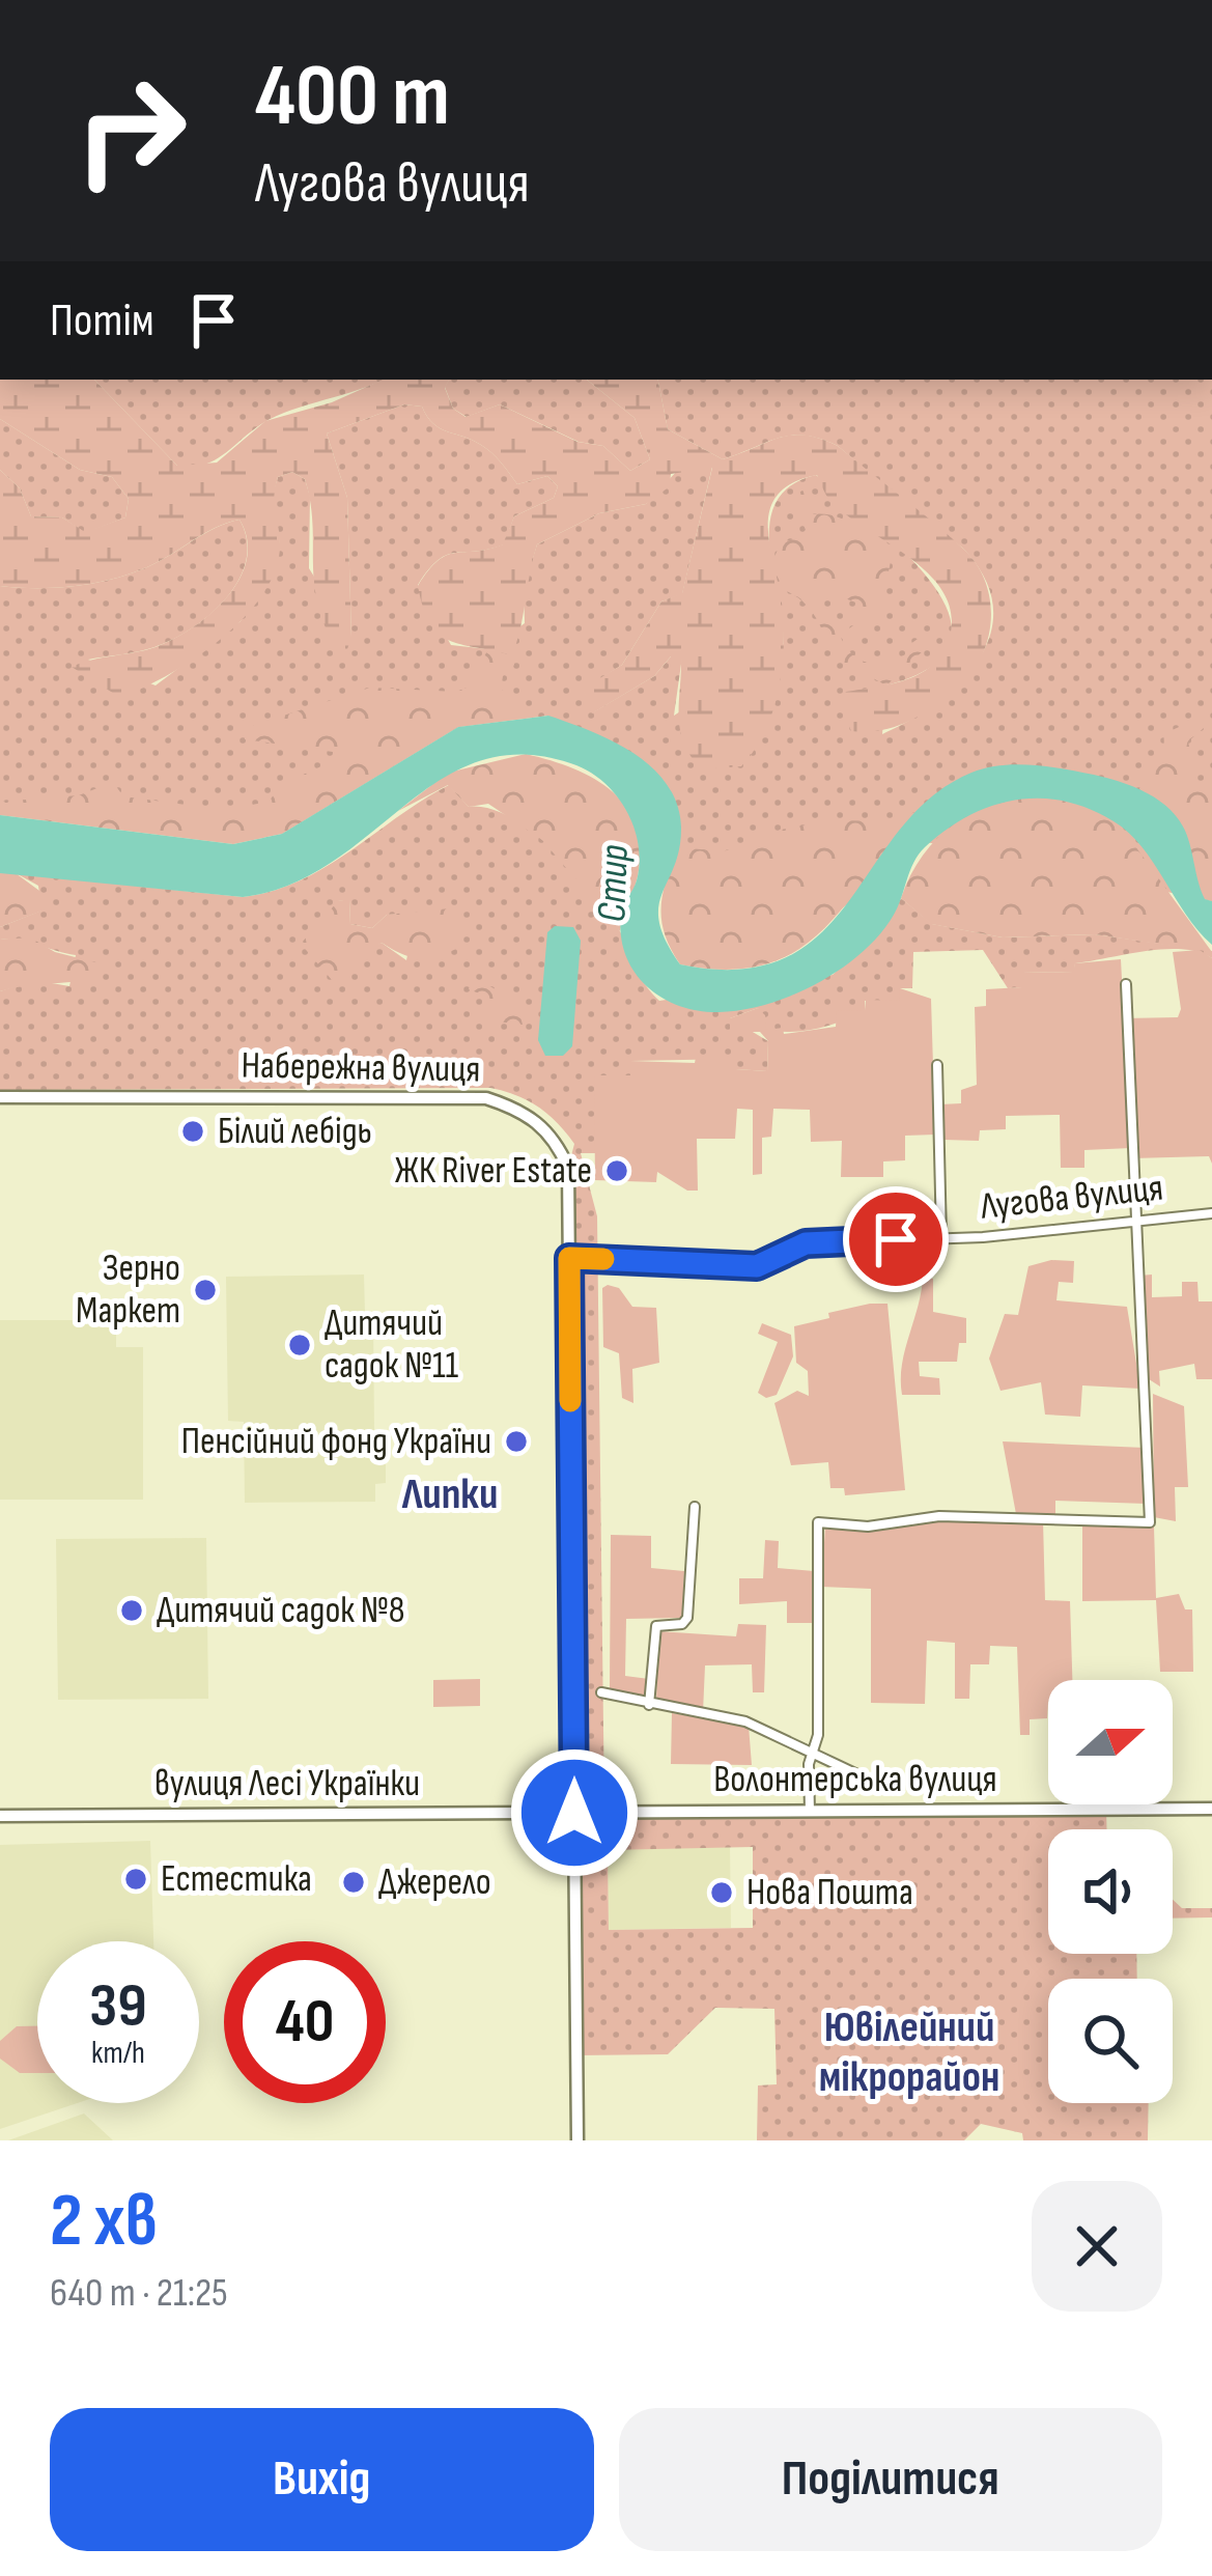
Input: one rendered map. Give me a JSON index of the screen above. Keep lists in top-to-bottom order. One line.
{"streets":{"street":["Набережна вулиця","Лугова вулиця","Волонтерська вулиця","вулиця Лесі Українки"]},"crossings":[["Набережна вулиця","Лугова вулиця"],["Набережна вулиця","Волонтерська вулиця"],["Набережна вулиця","вулиця Лесі Українки"],["Волонтерська вулиця","вулиця Лесі Українки"]],"districts":["Липки","Ювілейний мікрорайон"],"water":["Стир"],"places":["Білий лебідь","ЖК River Estate","Зерно Маркет","Дитячий садок №11","Пенсійний фонд України","Дитячий садок №8","Естестика","Джерело","Нова Пошта"],"north":"right","page":{"turn":["400 m","Лугова вулиця"],"then":"Потім","speed":"39 km/h","limit":"40","heading":["2 хв","640 m · 21:25"],"buttons":["Вихід","Поділитися"]}}
